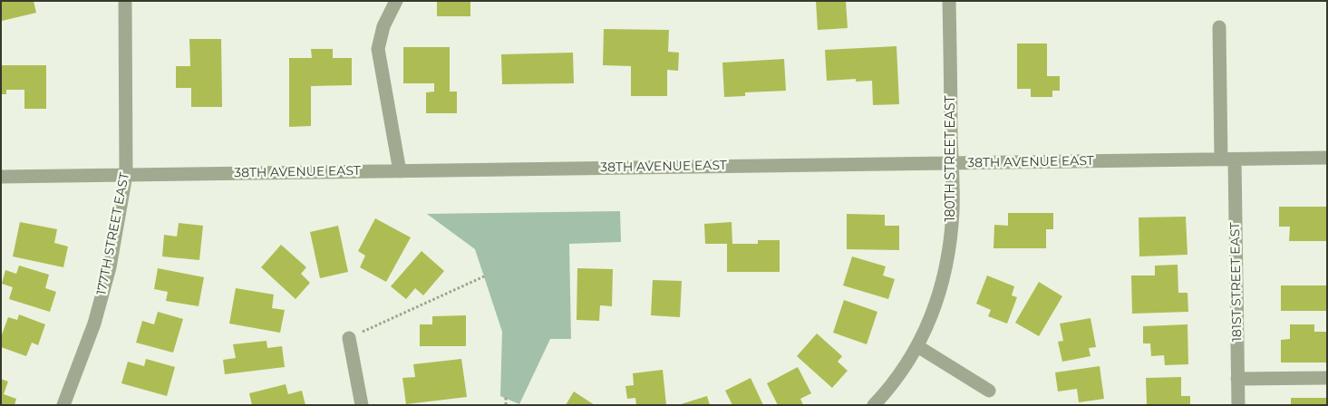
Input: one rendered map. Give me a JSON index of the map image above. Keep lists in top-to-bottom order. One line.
{"streets":{"street":["180TH STREET EAST","38TH AVENUE EAST","177TH STREET EAST","181ST STREET EAST"]},"crossings":[["180TH STREET EAST","38TH AVENUE EAST"],["38TH AVENUE EAST","177TH STREET EAST"],["38TH AVENUE EAST","181ST STREET EAST"]]}
